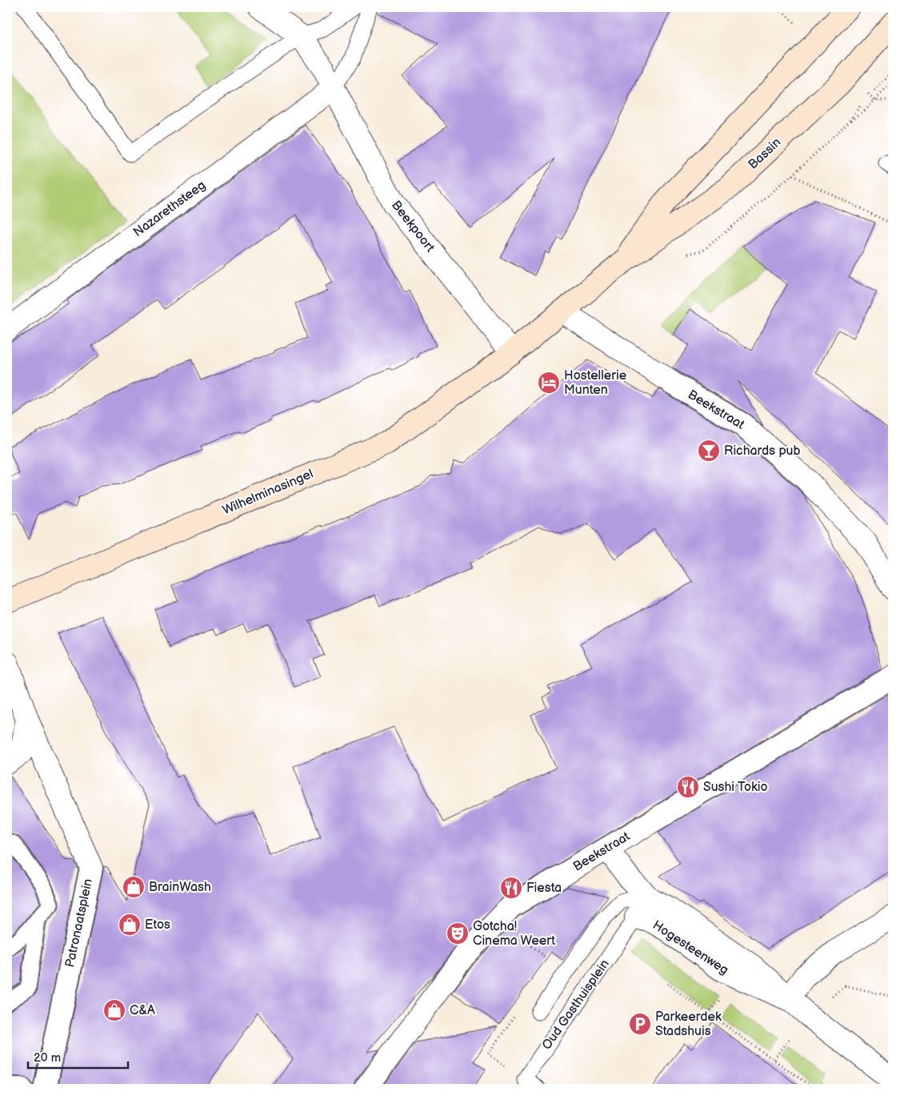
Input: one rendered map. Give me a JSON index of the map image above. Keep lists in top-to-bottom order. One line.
{"streets":{"street":["Bassin","Nazarethsteeg","Beekpoort","Beekstraat","Wilhelminasingel","Patronaatsplein","Hogesteenweg"],"lane":["Oud Gasthuisplein"]},"crossings":[["Bassin","Beekpoort"],["Bassin","Beekstraat"],["Bassin","Wilhelminasingel"],["Nazarethsteeg","Beekpoort"],["Beekpoort","Wilhelminasingel"],["Beekstraat","Hogesteenweg"],["Hogesteenweg","Oud Gasthuisplein"]],"places":{"hotel":["Hostellerie Munten"],"bar":["Richards pub"],"restaurant":["Sushi Tokio","Fiesta"],"shop":["BrainWash","Etos","C&A"],"theatre":["Gotcha! Cinema Weert"],"parking":["Parkeerdek Stadshuis"]},"scale_bar":"20 m"}
